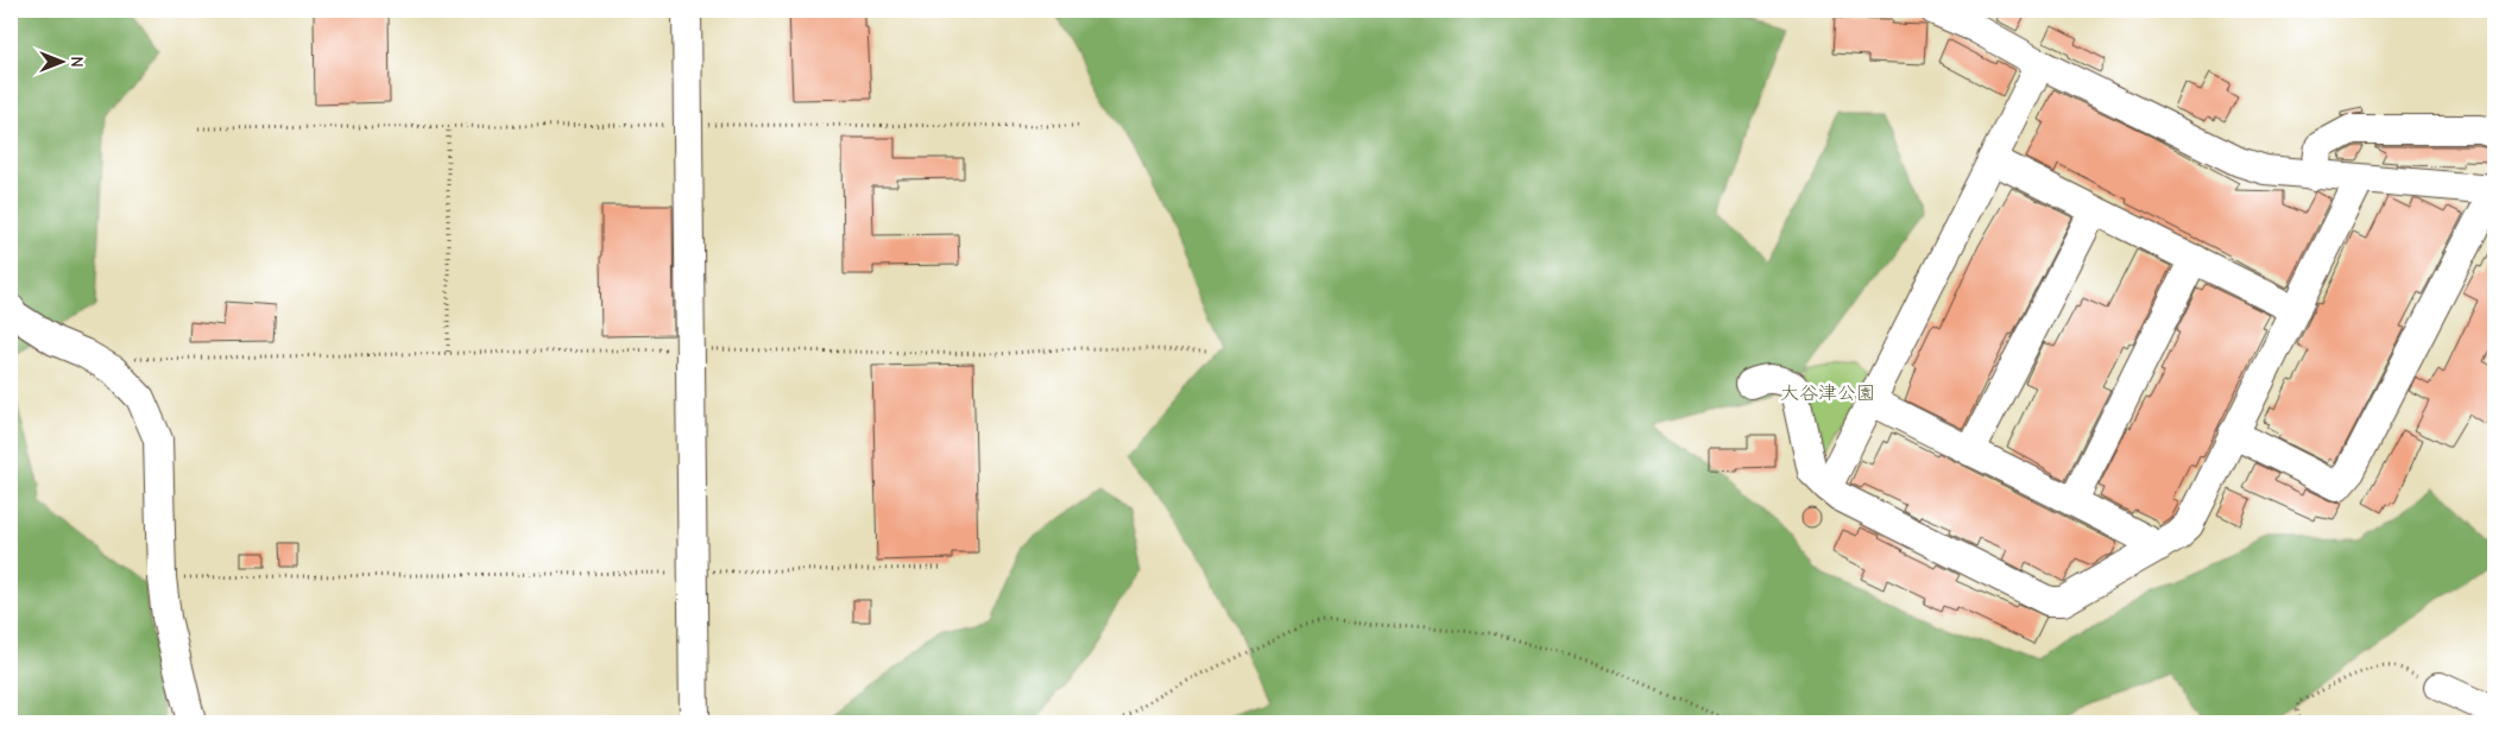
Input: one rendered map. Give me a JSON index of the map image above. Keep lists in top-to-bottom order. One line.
{"parks":["大谷津公園"],"north":"right"}
